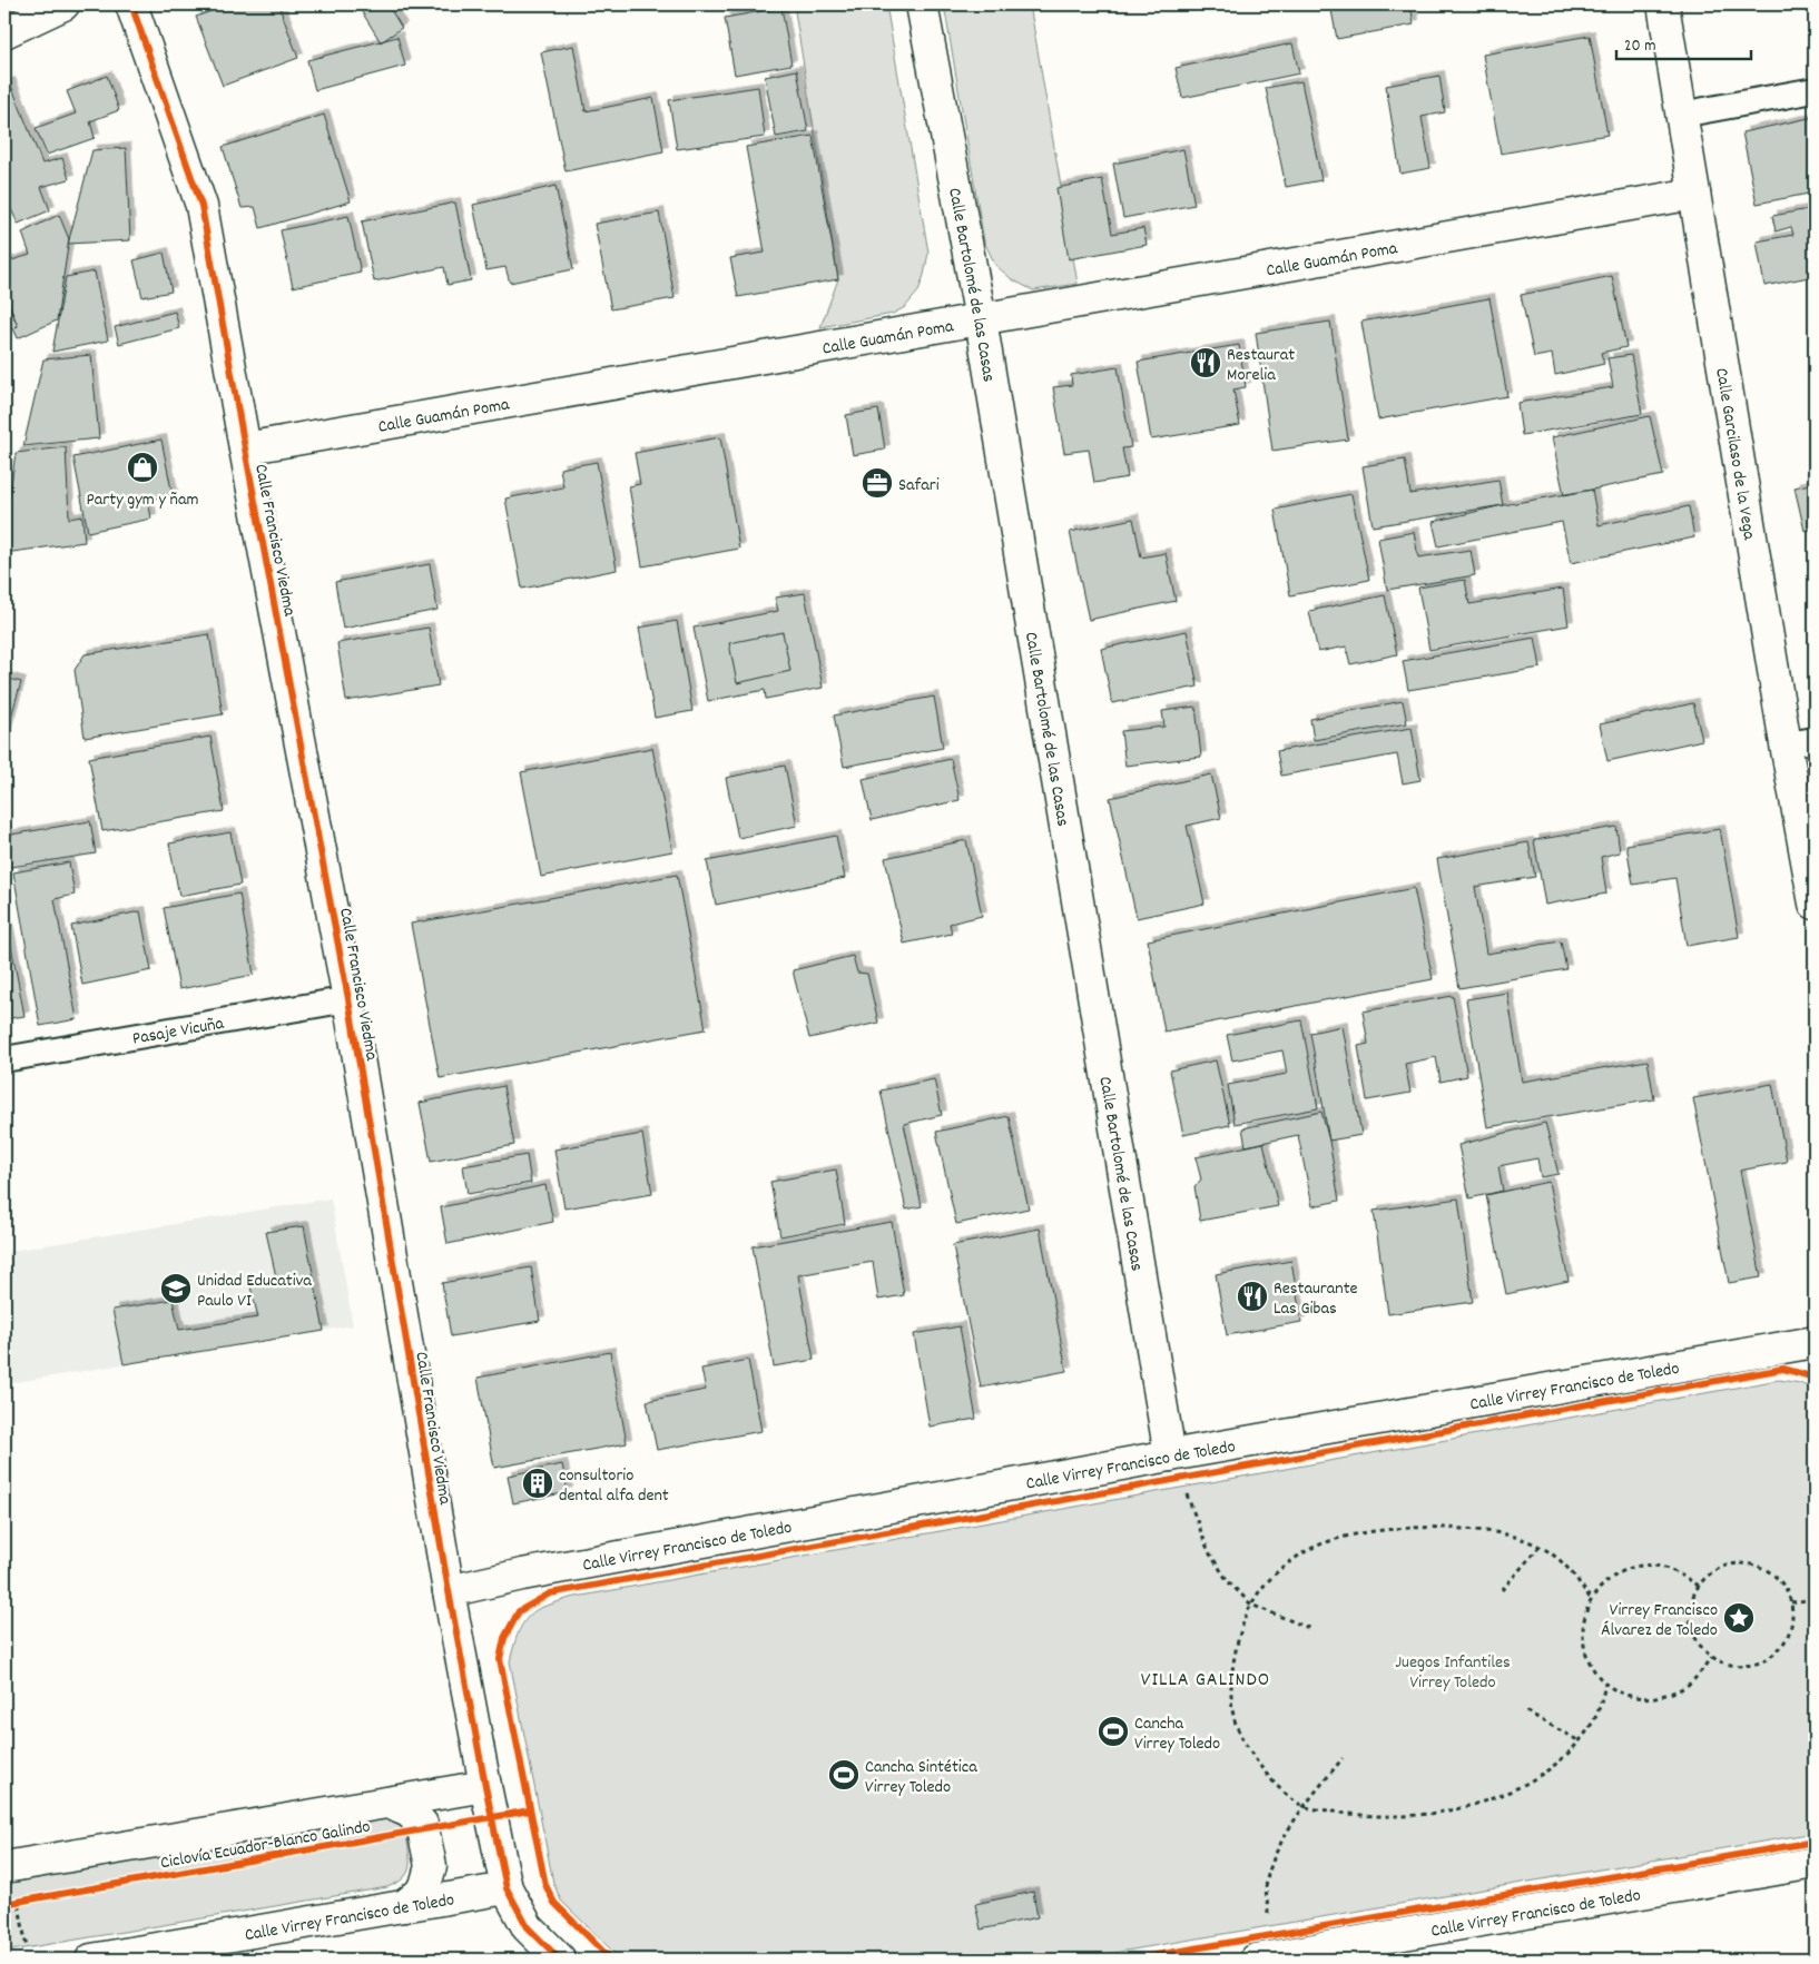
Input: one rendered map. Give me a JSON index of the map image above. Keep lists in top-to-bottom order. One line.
{"streets":{"street":["Calle Guamán Poma","Calle Bartolomé de las Casas","Calle Garcilaso de la Vega","Calle Francisco Viedma","Calle Virrey Francisco de Toledo"],"lane":["Pasaje Vicuña"],"cycle path":["Ciclovía Ecuador-Blanco Galindo"]},"crossings":[["Calle Guamán Poma","Calle Bartolomé de las Casas"],["Calle Guamán Poma","Calle Garcilaso de la Vega"],["Calle Guamán Poma","Calle Francisco Viedma"],["Calle Bartolomé de las Casas","Calle Virrey Francisco de Toledo"],["Calle Francisco Viedma","Pasaje Vicuña"],["Calle Francisco Viedma","Calle Virrey Francisco de Toledo"]],"districts":["VILLA GALINDO"],"parks":["Juegos Infantiles Virrey Toledo"],"places":{"restaurant":["Restaurat Morelia","Restaurante Las Gibas"],"shop":["Party gym y ñam"],"office":["Safari"],"school or university":["Unidad Educativa Paulo VI"],"building":["consultorio dental alfa dent"],"place":["Virrey Francisco Álvarez de Toledo"],"sports":["Cancha Virrey Toledo","Cancha Sintética Virrey Toledo"]},"scale_bar":"20 m"}
